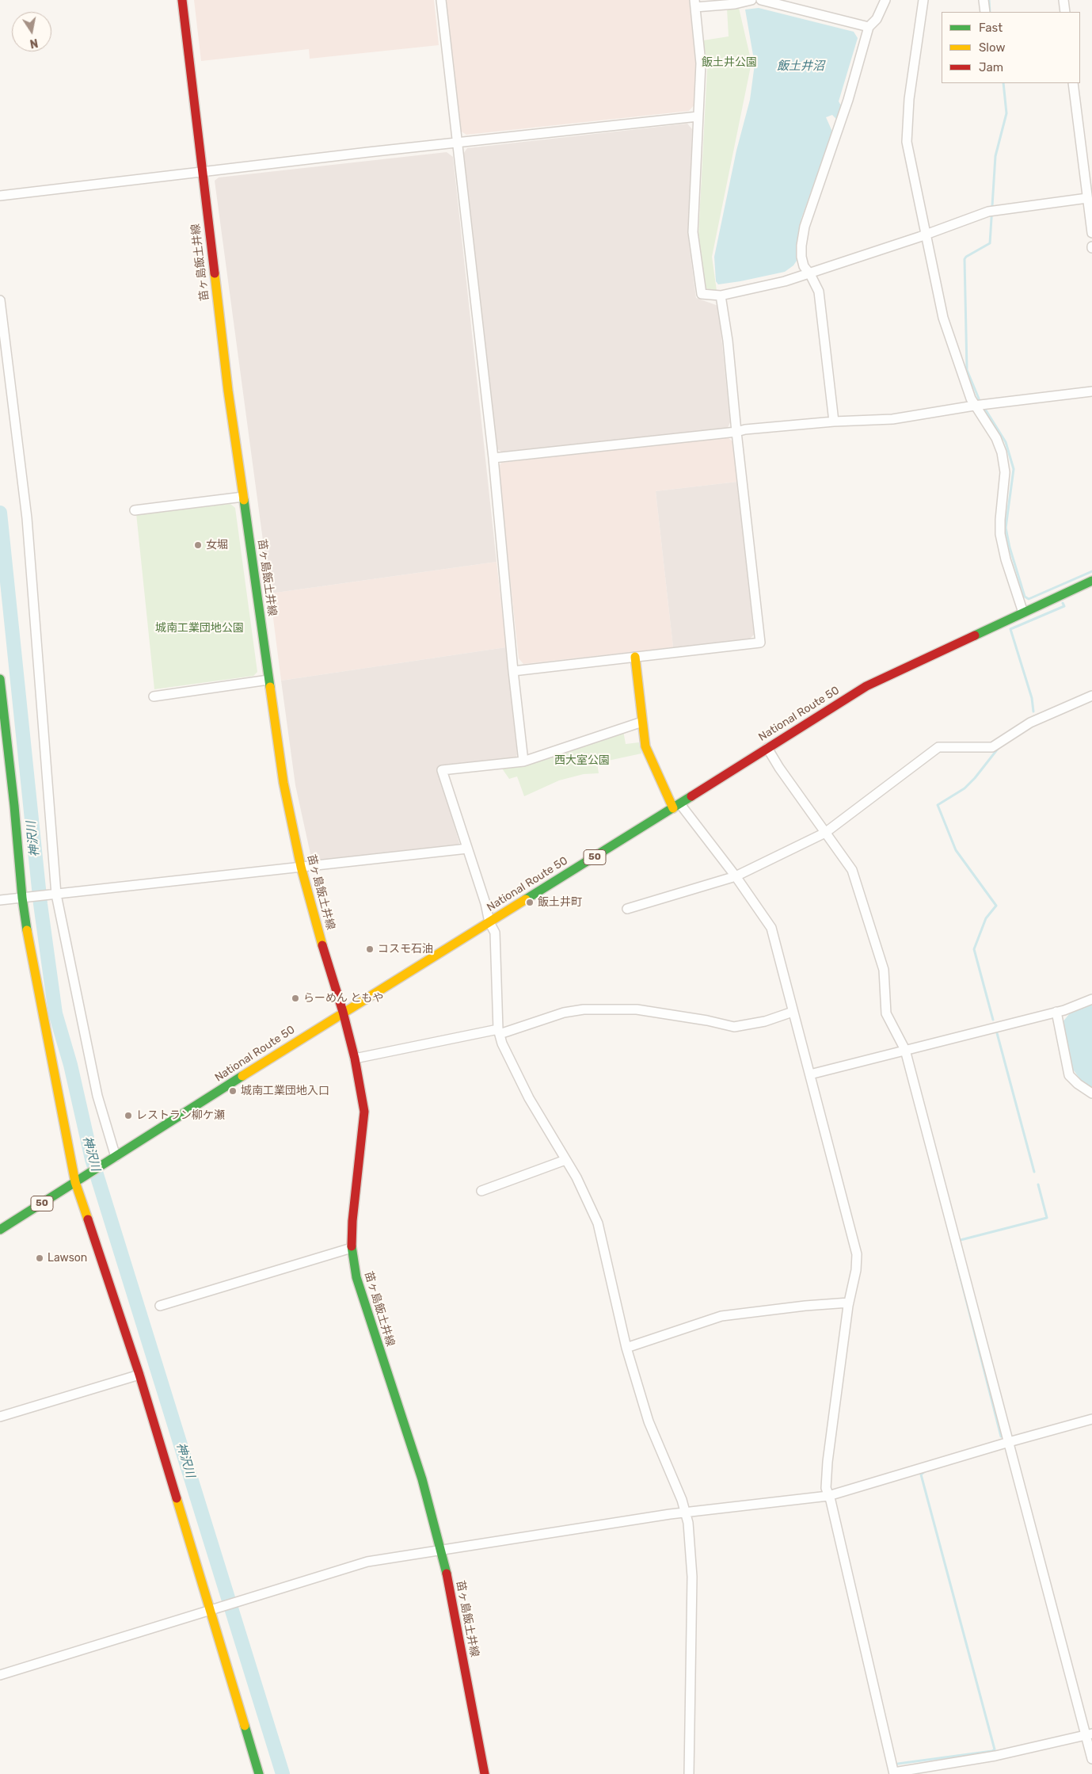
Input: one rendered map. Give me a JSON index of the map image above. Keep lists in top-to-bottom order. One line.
{"streets":{"main road":["苗ヶ島飯土井線","National Route 50","50"]},"crossings":[["苗ヶ島飯土井線","National Route 50"],["National Route 50","50"]],"water":["飯土井沼","神沢川"],"parks":["飯土井公園","城南工業団地公園","西大室公園"],"places":["女堀","飯土井町","コスモ石油","らーめん ともや","城南工業団地入口","レストラン柳ケ瀬","Lawson"],"legend":["Fast","Slow","Jam"],"north":"bottom"}
